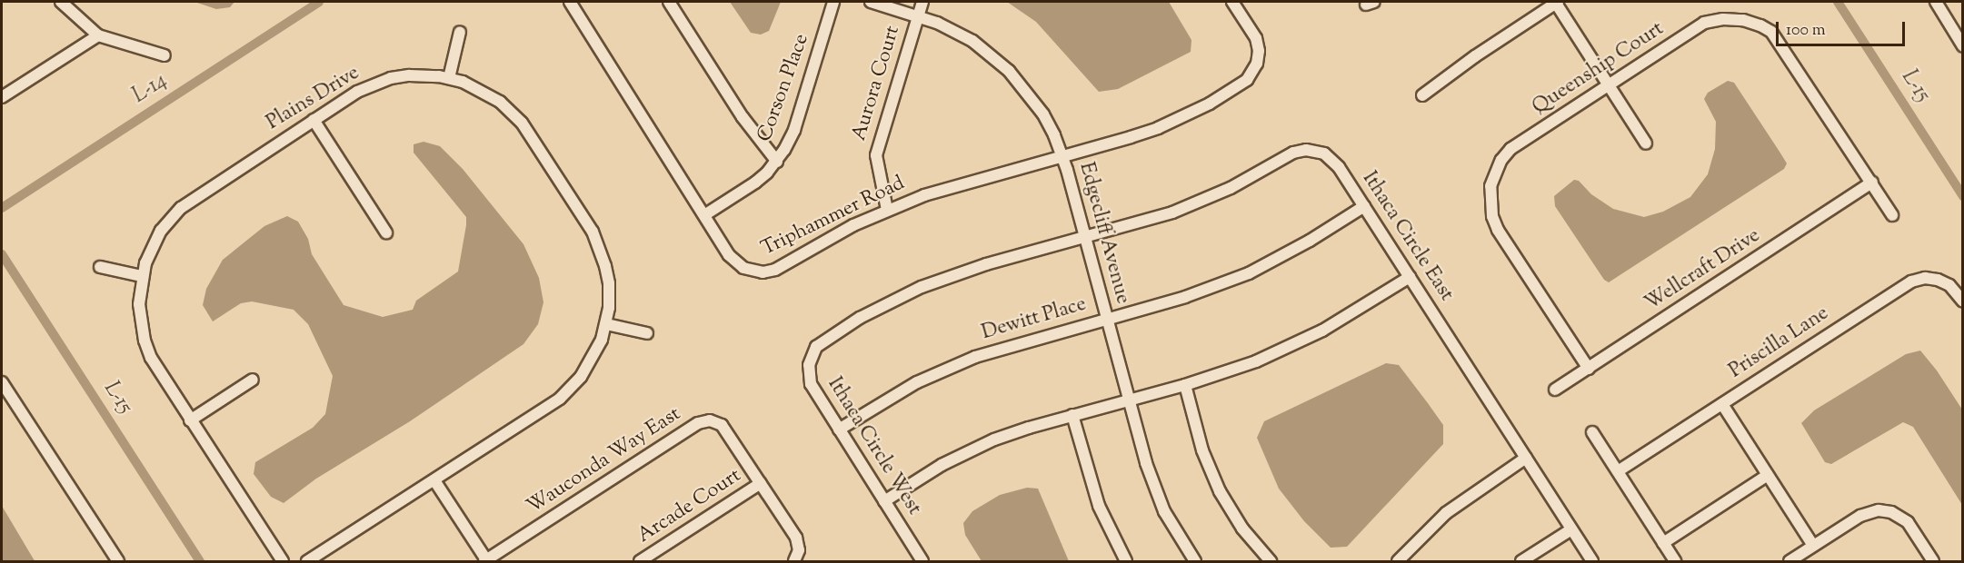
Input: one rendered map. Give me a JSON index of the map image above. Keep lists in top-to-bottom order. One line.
{"streets":{"street":["Queenship Court","Aurora Court","Corson Place","Plains Drive","Triphammer Road","Edgecliff Avenue","Ithaca Circle East","Wellcraft Drive","Dewitt Place","Priscilla Lane","Ithaca Circle West","Wauconda Way East","Arcade Court"]},"crossings":[["Queenship Court","Wellcraft Drive"],["Aurora Court","Triphammer Road"],["Aurora Court","Edgecliff Avenue"],["Corson Place","Triphammer Road"],["Triphammer Road","Edgecliff Avenue"],["Edgecliff Avenue","Ithaca Circle East"],["Edgecliff Avenue","Dewitt Place"],["Edgecliff Avenue","Ithaca Circle West"],["Ithaca Circle East","Dewitt Place"],["Ithaca Circle East","Ithaca Circle West"],["Dewitt Place","Ithaca Circle West"],["Wauconda Way East","Arcade Court"]],"water":["L-15","L-14"],"scale_bar":"100 m"}
